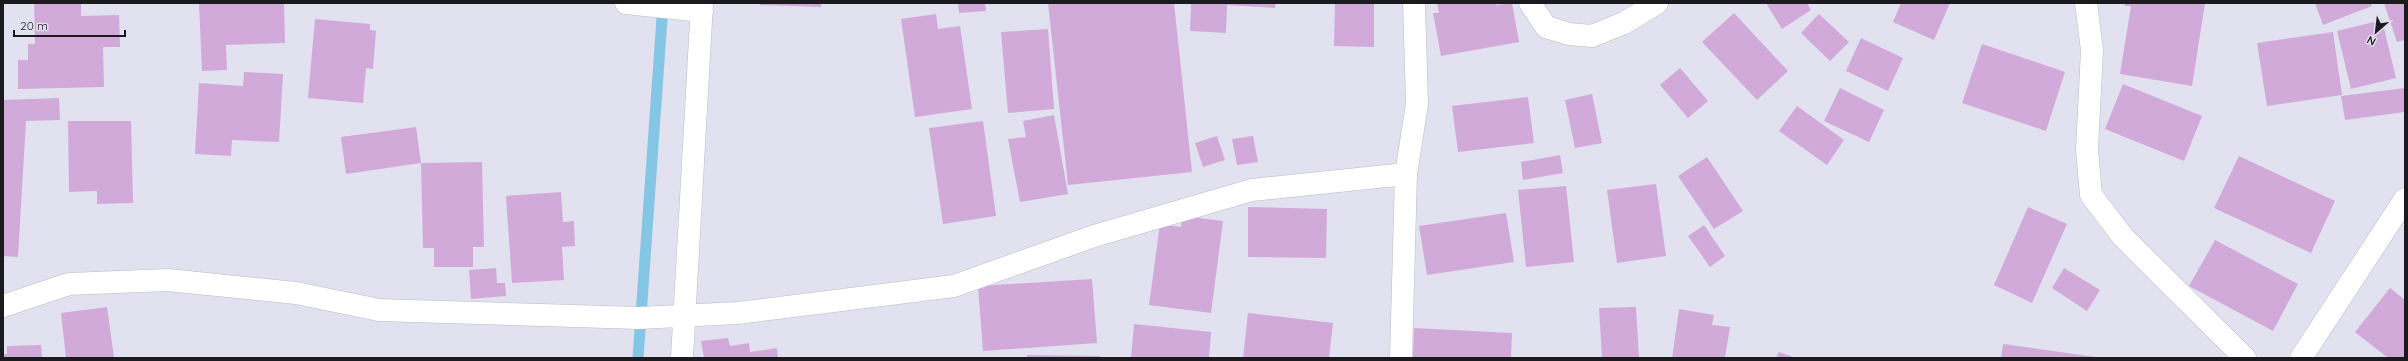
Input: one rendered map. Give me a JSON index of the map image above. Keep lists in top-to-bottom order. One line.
{"scale_bar":"20 m","north":"bottom left"}
